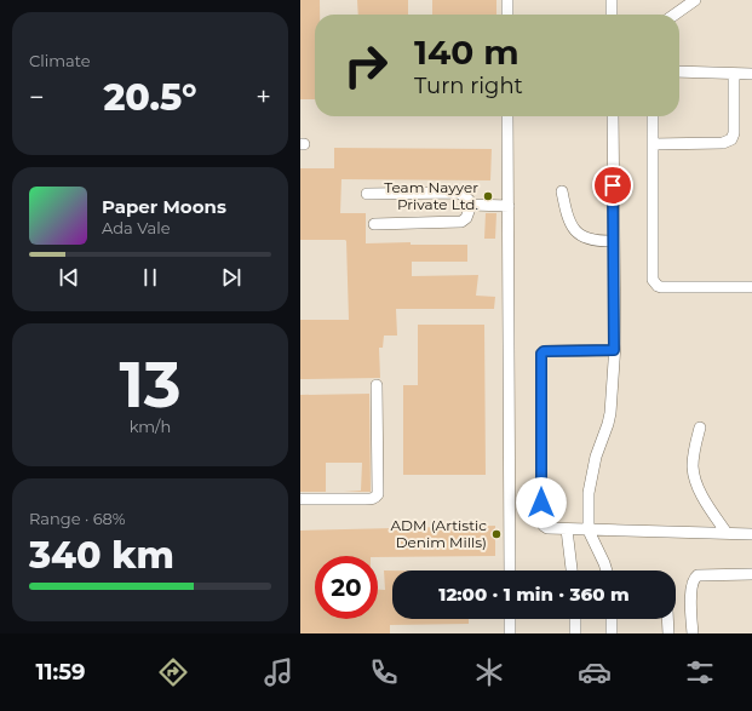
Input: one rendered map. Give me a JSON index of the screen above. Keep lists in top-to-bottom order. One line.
{"places":["Team Nayyer Private Ltd.","ADM (Artistic Denim Mills)"],"page":{"tile":["Climate",["13","km/h"],["Range · 68%","340 km"]],"turn":["140 m","Turn right"],"heat":["−","20.5°","+"],"song":["Paper Moons","Ada Vale"],"limit":"20","trip":"12:00 · 1 min · 360 m","tabs":"11:59"}}
